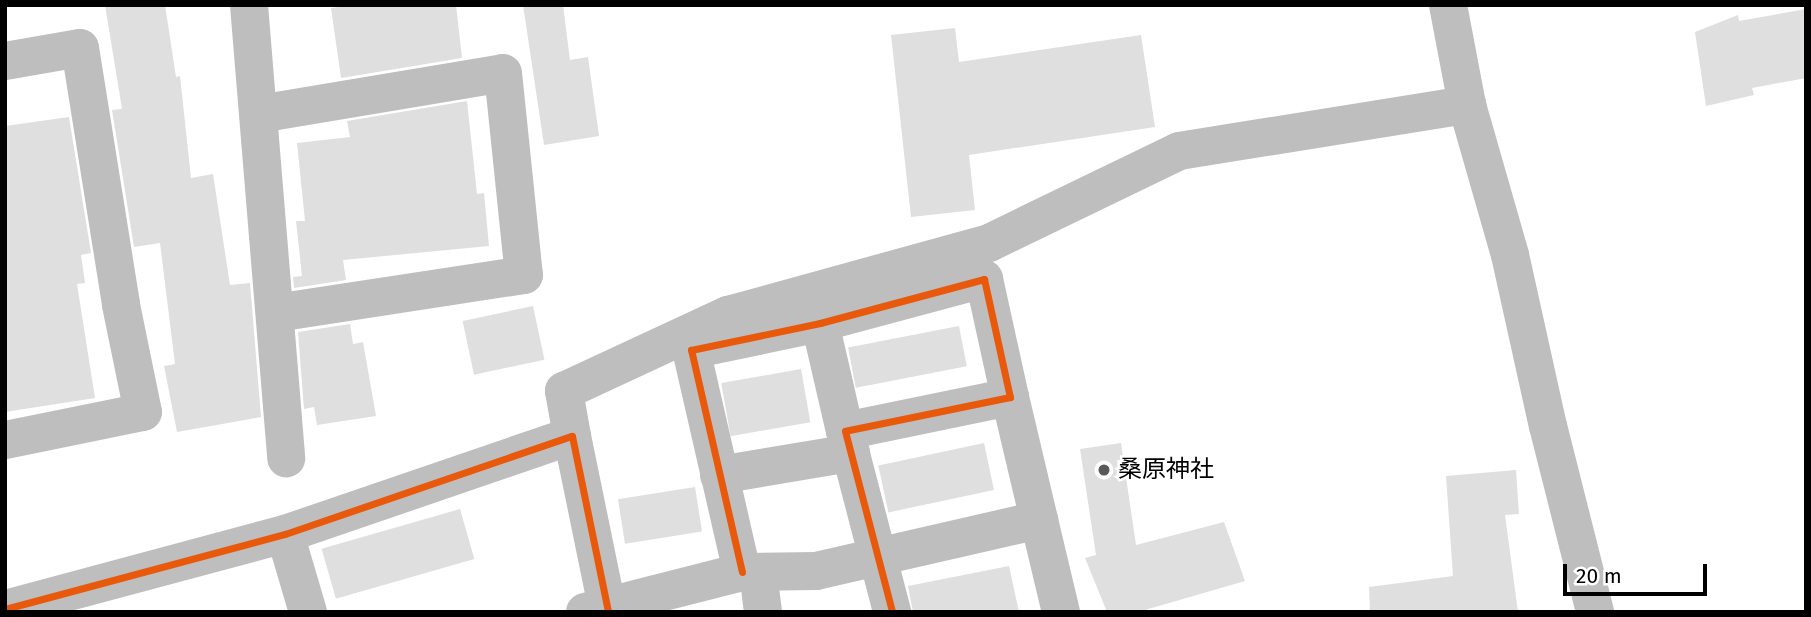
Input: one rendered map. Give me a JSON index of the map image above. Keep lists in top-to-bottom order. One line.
{"places":["桑原神社"],"scale_bar":"20 m"}
